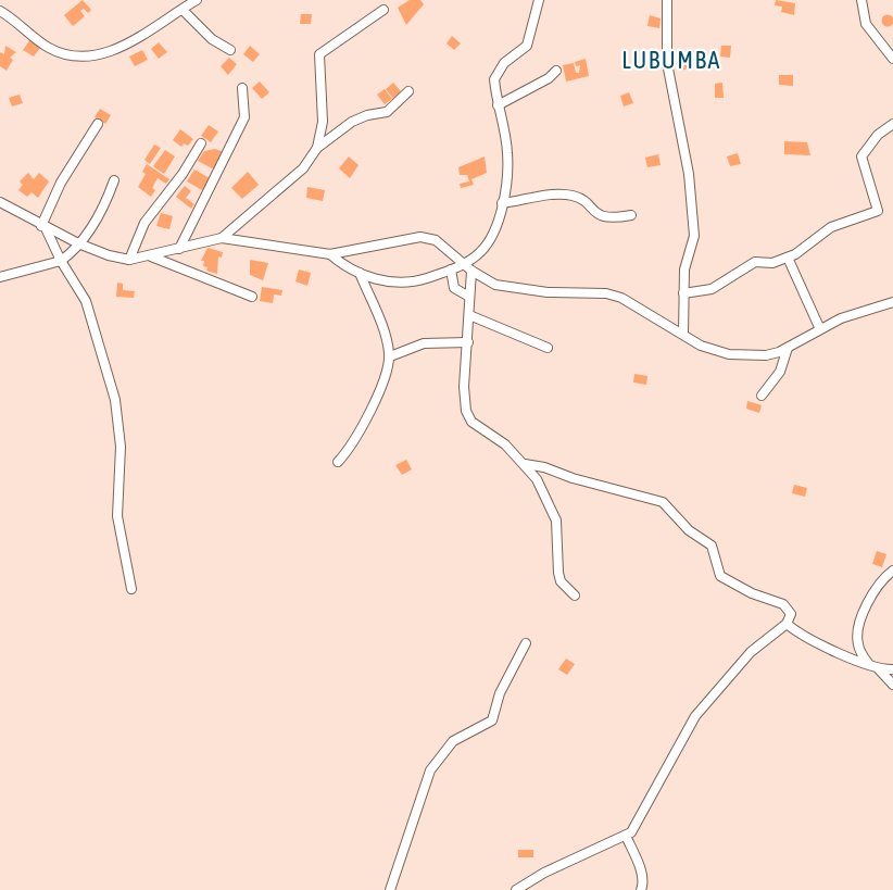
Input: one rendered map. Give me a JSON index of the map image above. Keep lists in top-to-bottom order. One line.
{"districts":["LUBUMBA"]}
